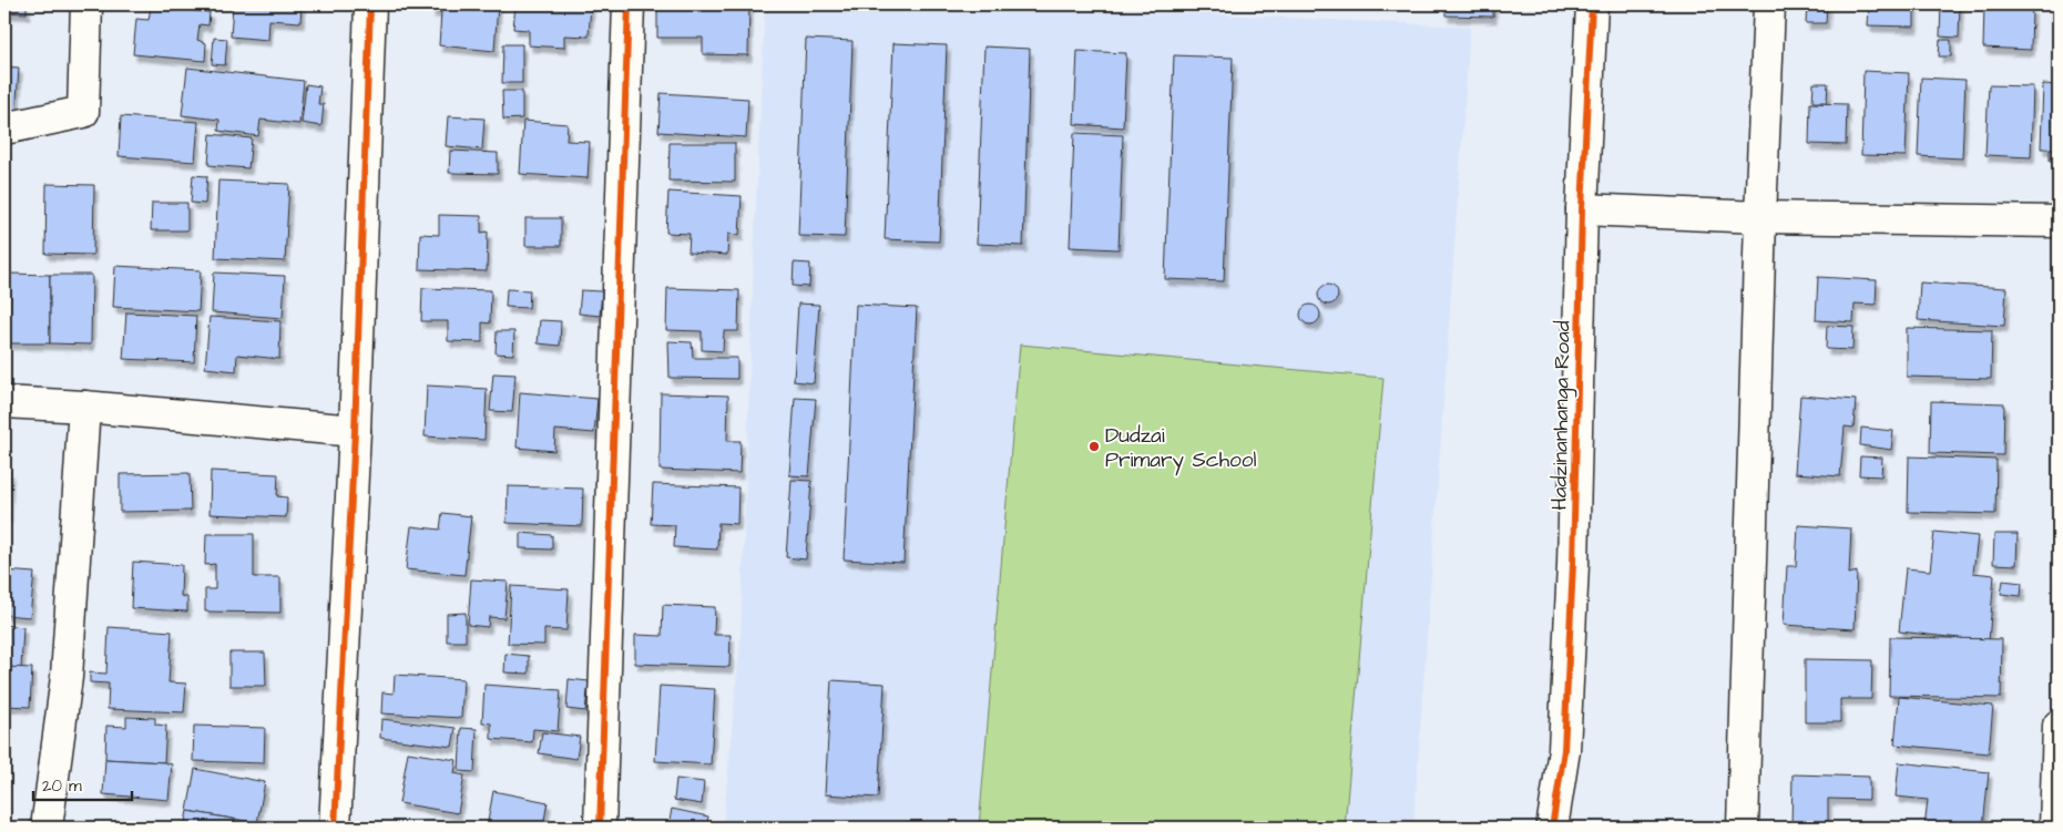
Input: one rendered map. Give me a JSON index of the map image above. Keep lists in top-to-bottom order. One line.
{"streets":{"street":["Hadzinanhanga Road"]},"places":["Dudzai Primary School"],"scale_bar":"20 m"}
